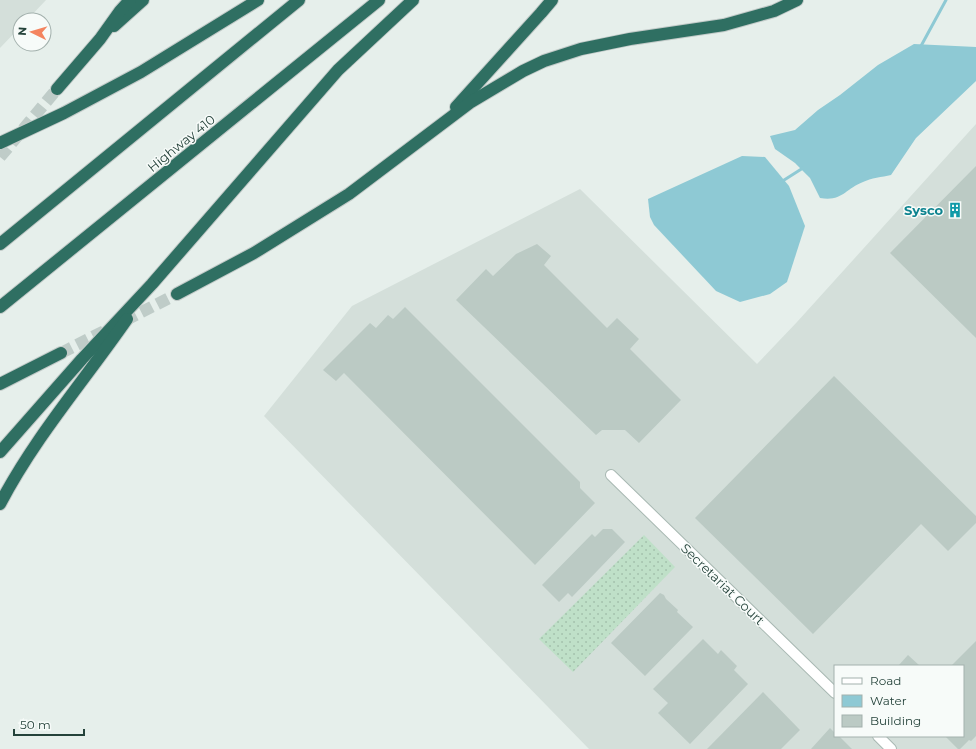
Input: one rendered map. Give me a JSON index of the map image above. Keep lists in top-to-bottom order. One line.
{"streets":{"highway":["Highway 410"],"street":["Secretariat Court"]},"places":{"building":["Sysco"]},"legend":["Road","Water","Building"],"scale_bar":"50 m","north":"left"}
